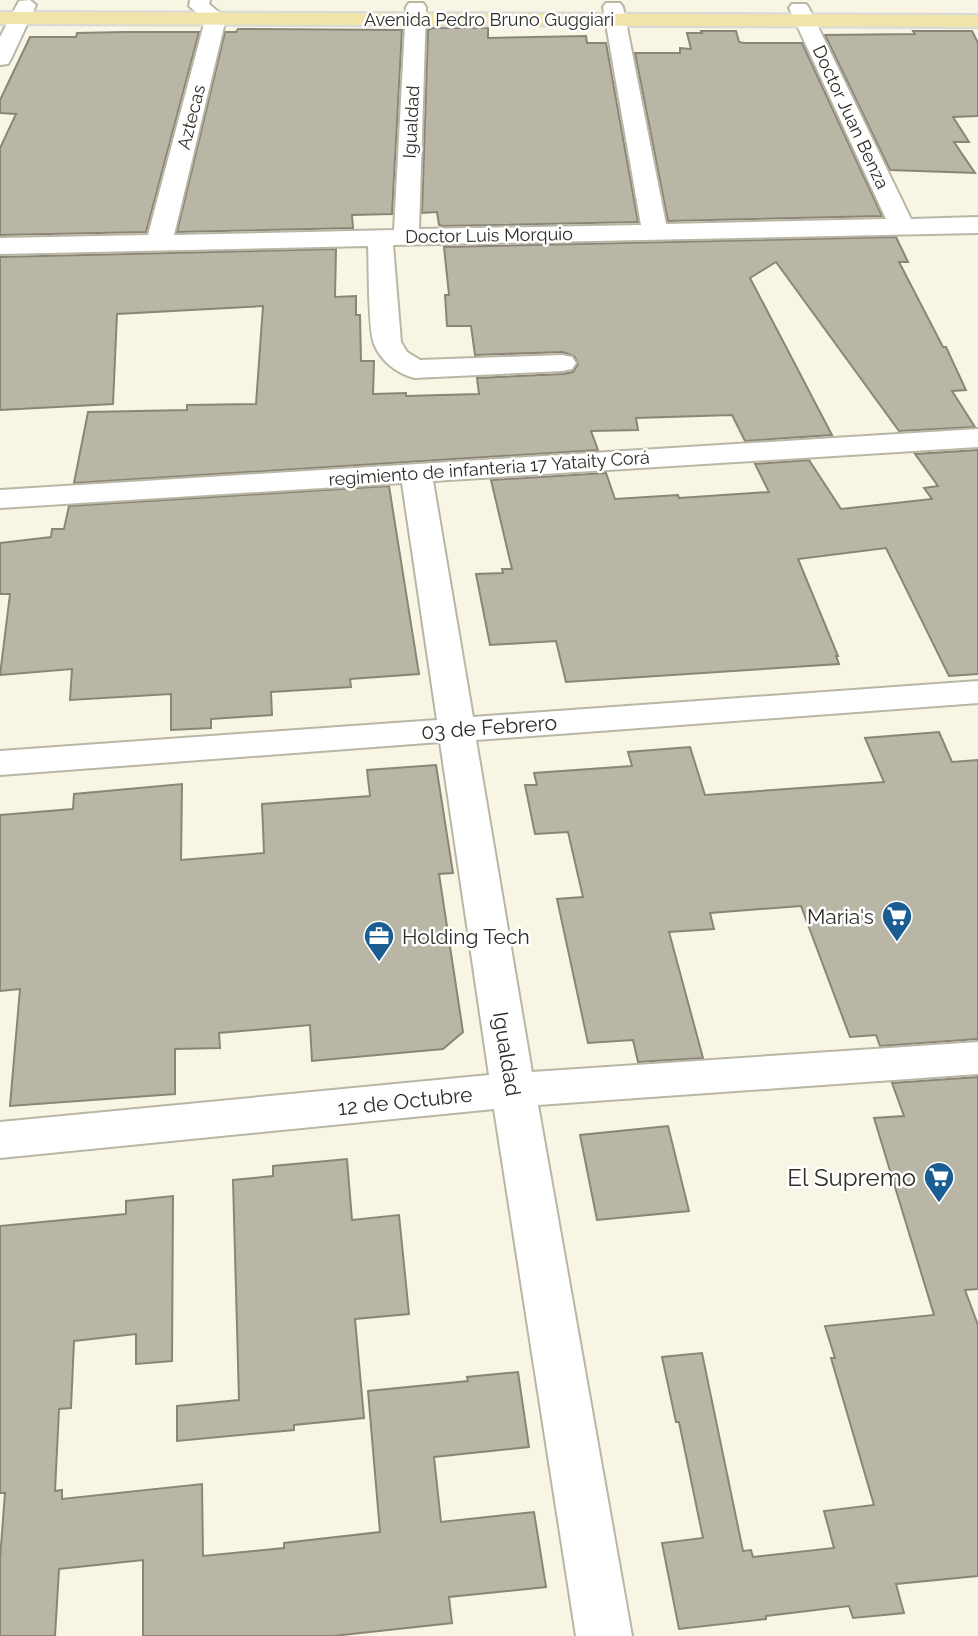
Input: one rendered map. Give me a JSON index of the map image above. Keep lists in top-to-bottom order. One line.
{"streets":{"main road":["Avenida Pedro Bruno Guggiari"],"street":["Aztecas","Doctor Juan Benza","Igualdad","Doctor Luis Morquio","regimiento de infanteria 17 Yataity Corá","03 de Febrero","12 de Octubre"]},"crossings":[["Avenida Pedro Bruno Guggiari","Aztecas"],["Avenida Pedro Bruno Guggiari","Doctor Juan Benza"],["Avenida Pedro Bruno Guggiari","Igualdad"],["Aztecas","Doctor Luis Morquio"],["Doctor Juan Benza","Doctor Luis Morquio"],["Igualdad","Doctor Luis Morquio"],["Igualdad","regimiento de infanteria 17 Yataity Corá"],["Igualdad","03 de Febrero"],["Igualdad","12 de Octubre"]],"places":{"supermarket":["Maria's","El Supremo"],"office":["Holding Tech"]}}
